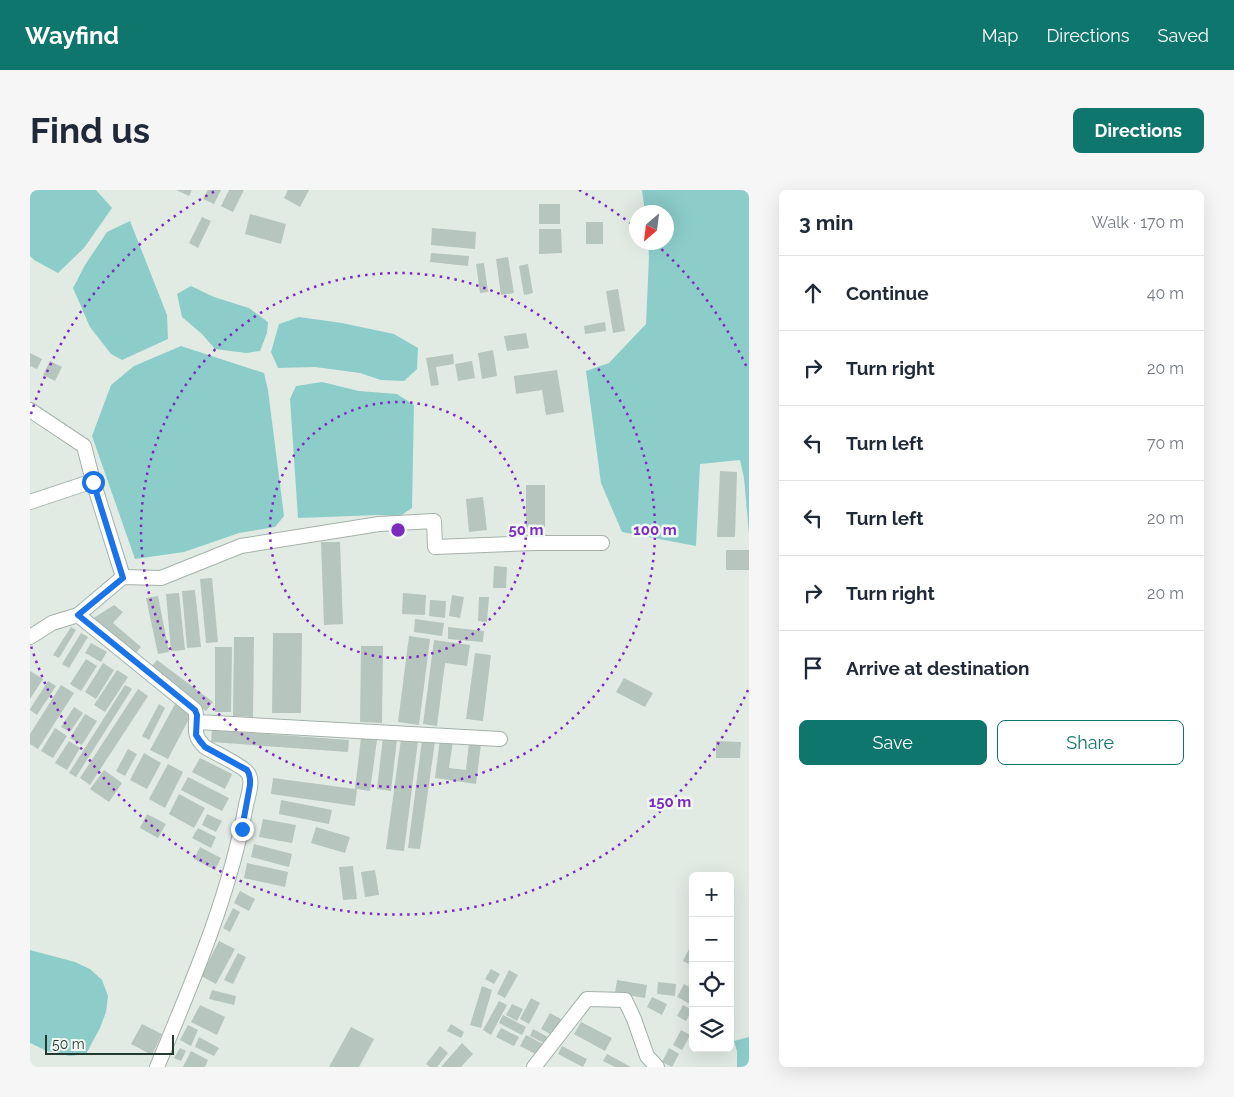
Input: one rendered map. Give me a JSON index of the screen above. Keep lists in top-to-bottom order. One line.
{"scale_bar":"50 m","north":"bottom left","page":{"header":"Wayfind","nav":["Map","Directions","Saved"],"buttons":["Directions",["Save","Share"]],"title":"Find us","heading":["3 min","Walk · 170 m"],"list":[["Continue","40 m"],["Turn right","20 m"],["Turn left","70 m"],["Turn left","20 m"],["Turn right","20 m"],"Arrive at destination"],"map_buttons":["+","−"],"scale":"50 m"},"rings":["50 m","100 m","150 m"]}
